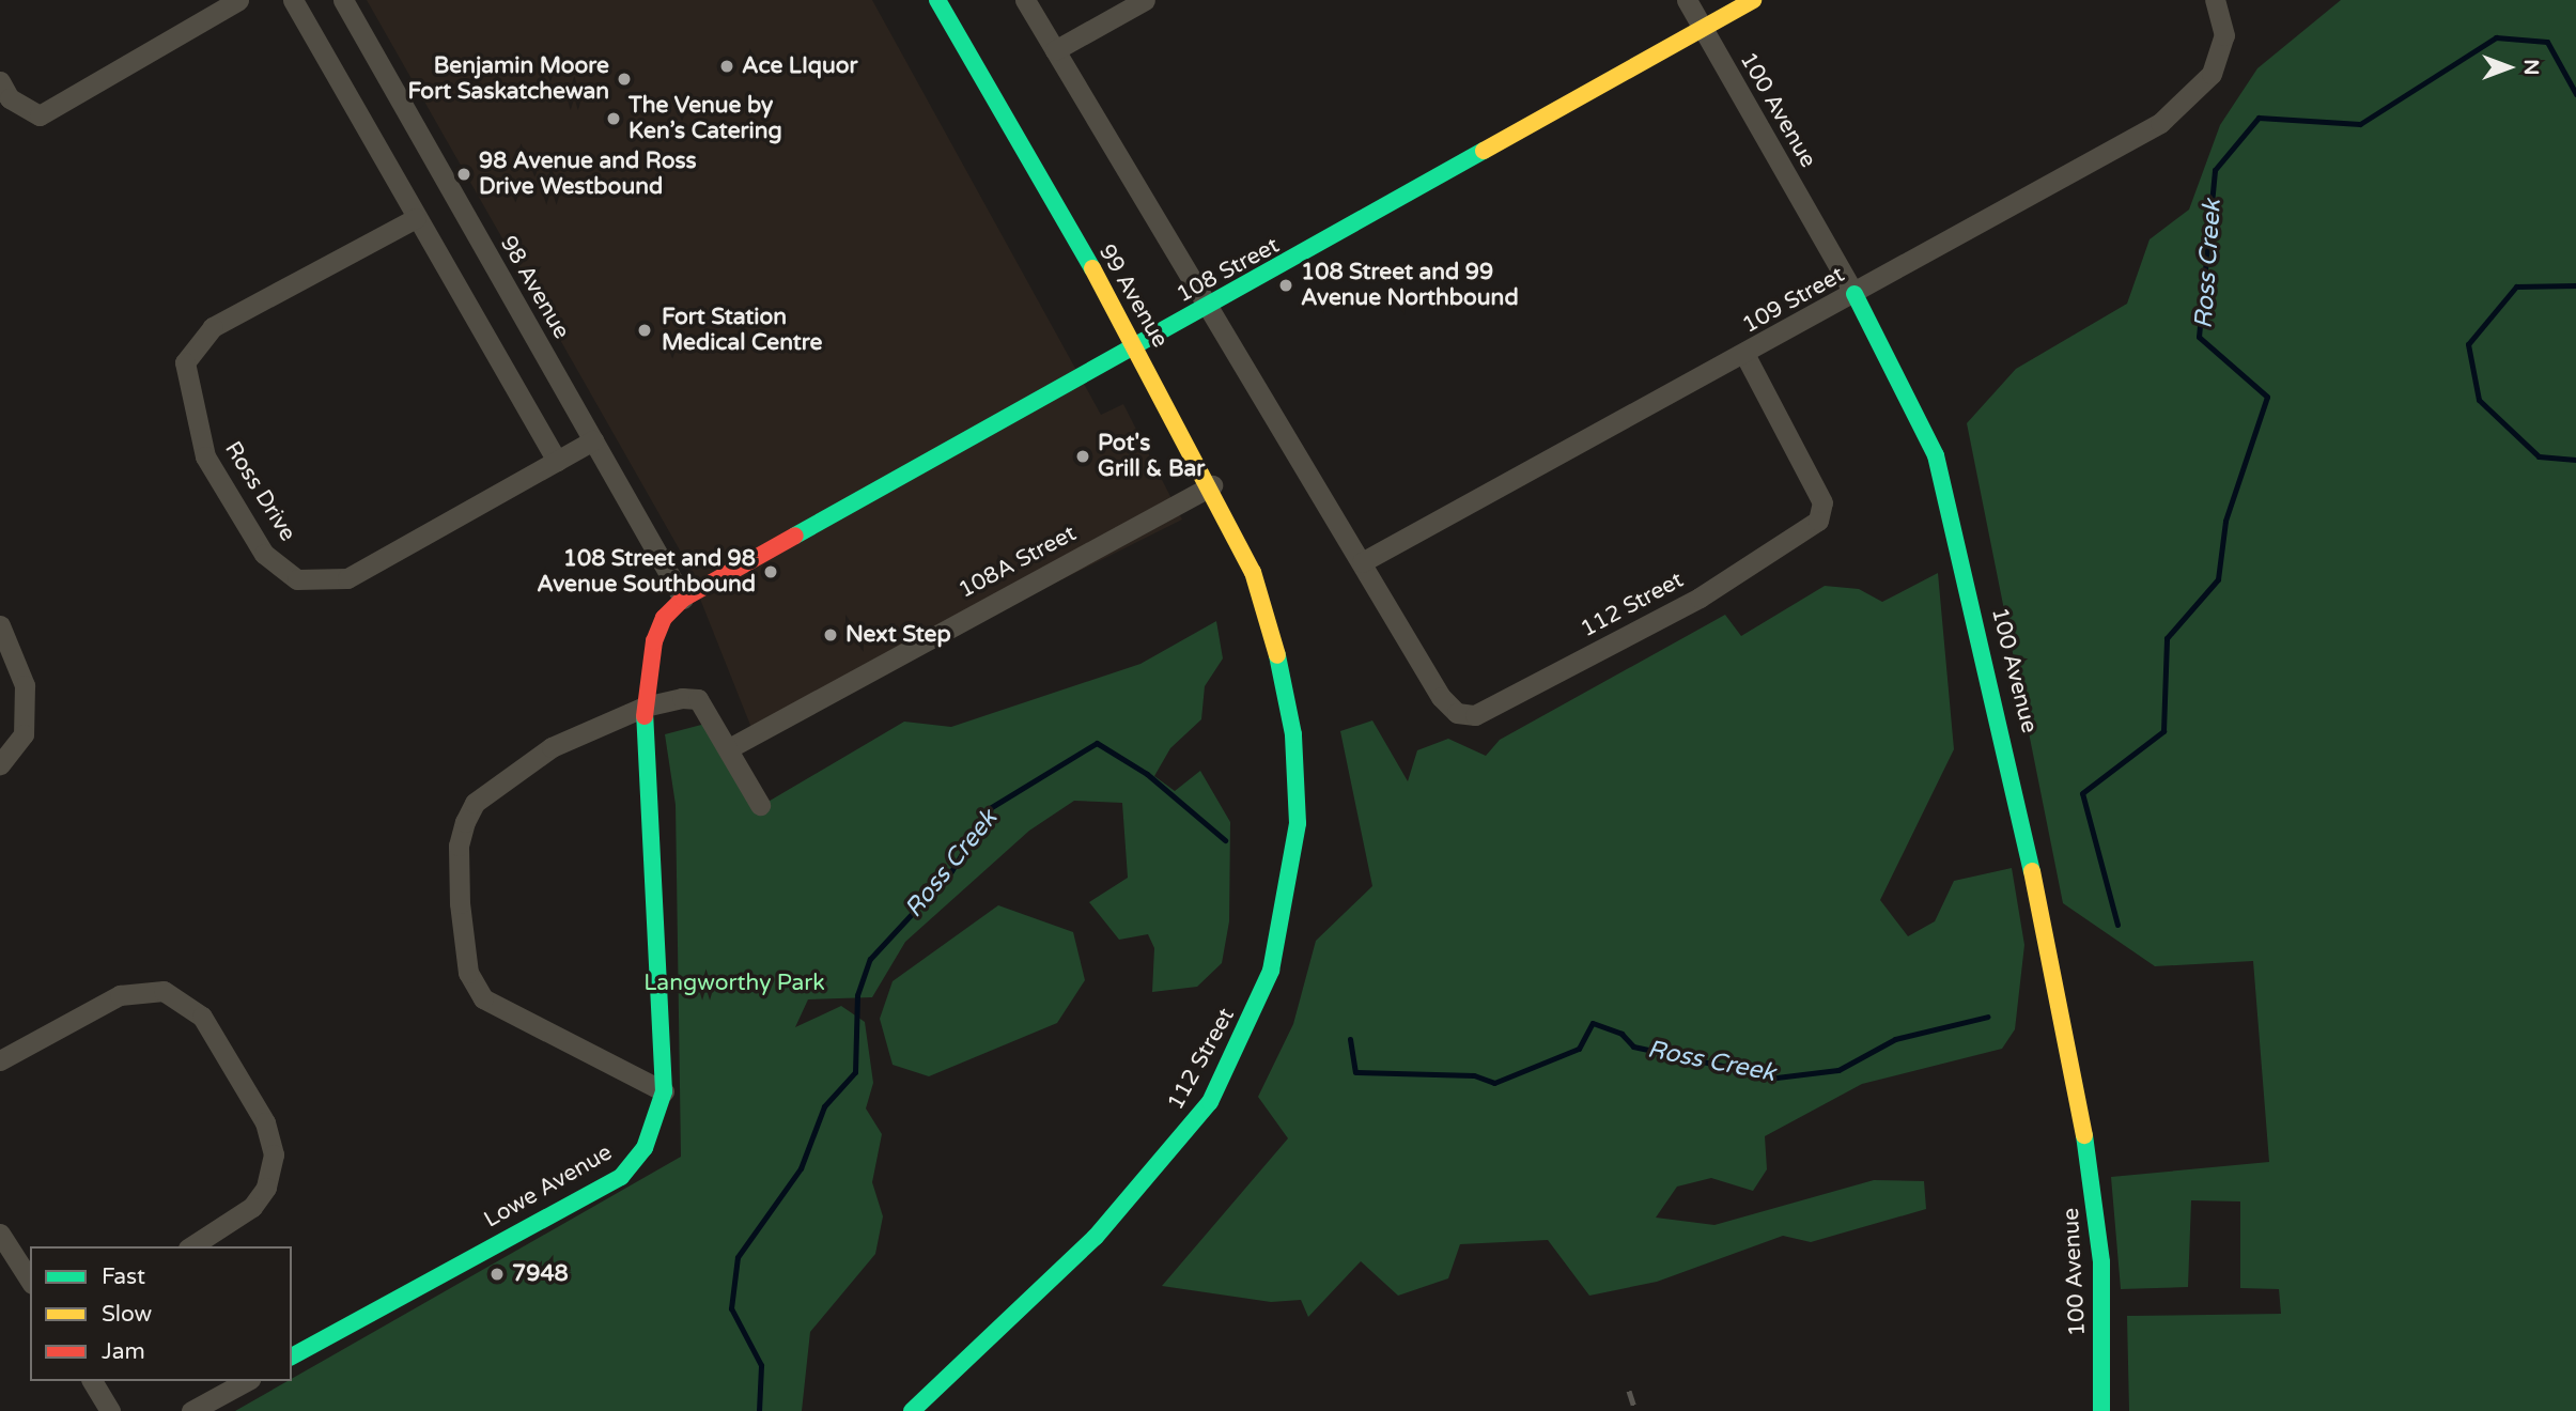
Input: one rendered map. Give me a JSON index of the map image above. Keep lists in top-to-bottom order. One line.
{"streets":{"street":["100 Avenue","108 Street","98 Avenue","99 Avenue","109 Street","Ross Drive","108A Street","112 Street","Lowe Avenue"]},"crossings":[["100 Avenue","108 Street"],["100 Avenue","109 Street"],["108 Street","98 Avenue"],["108 Street","99 Avenue"],["108 Street","Lowe Avenue"],["98 Avenue","Ross Drive"],["98 Avenue","Lowe Avenue"],["99 Avenue","108A Street"],["99 Avenue","112 Street"],["109 Street","112 Street"]],"water":["Ross Creek"],"parks":["Langworthy Park"],"places":["Ace LIquor","Benjamin Moore Fort Saskatchewan","The Venue by Ken’s Catering","98 Avenue and Ross Drive Westbound","108 Street and 99 Avenue Northbound","Fort Station Medical Centre","Pot's Grill & Bar","108 Street and 98 Avenue Southbound","Next Step","7948"],"legend":["Fast","Slow","Jam"],"north":"right"}
